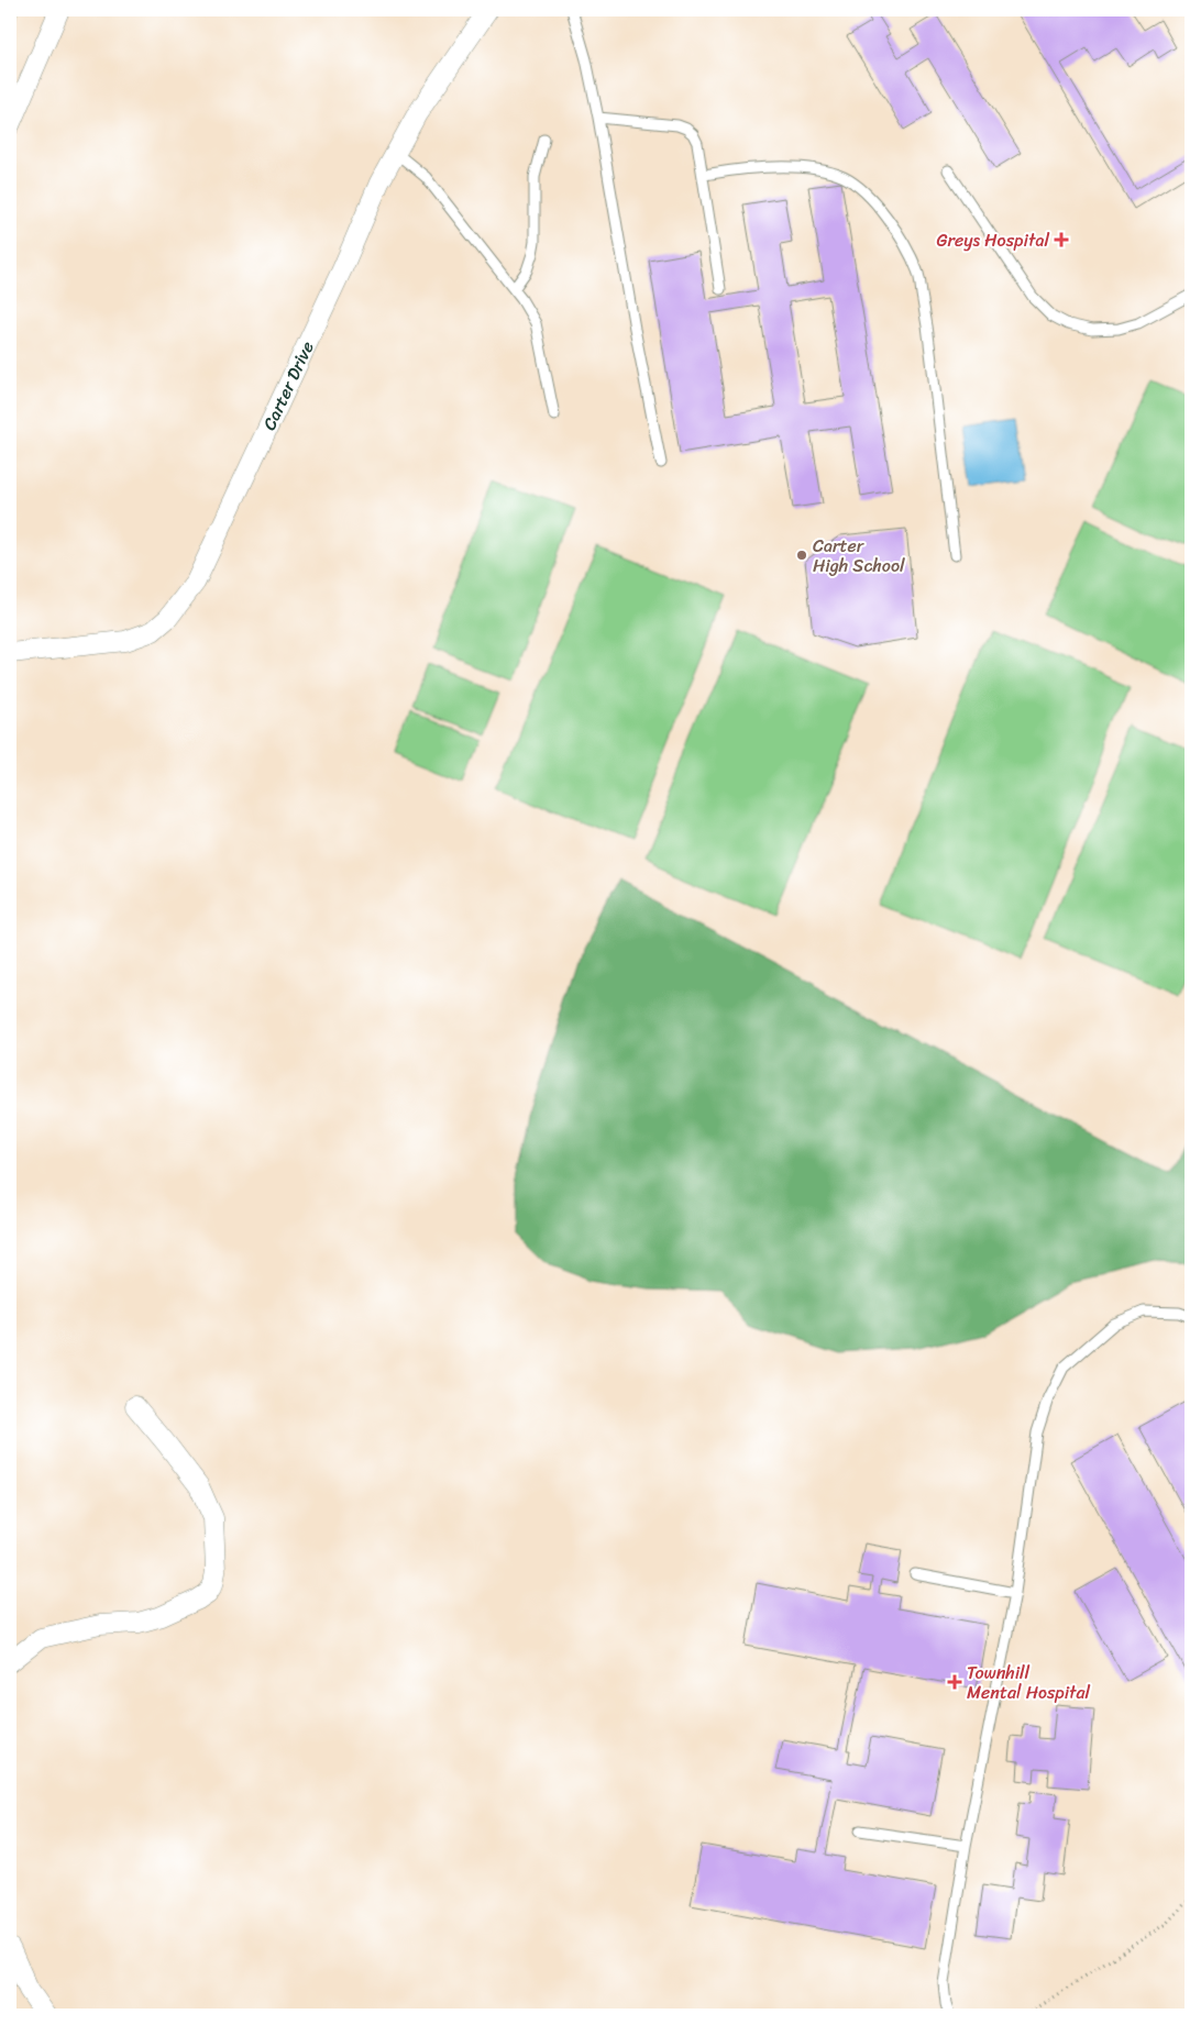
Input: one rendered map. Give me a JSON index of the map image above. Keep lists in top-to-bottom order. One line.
{"streets":{"street":["Carter Drive"]},"places":{"health":["Greys Hospital","Townhill Mental Hospital"],"other":["Carter High School"]}}
